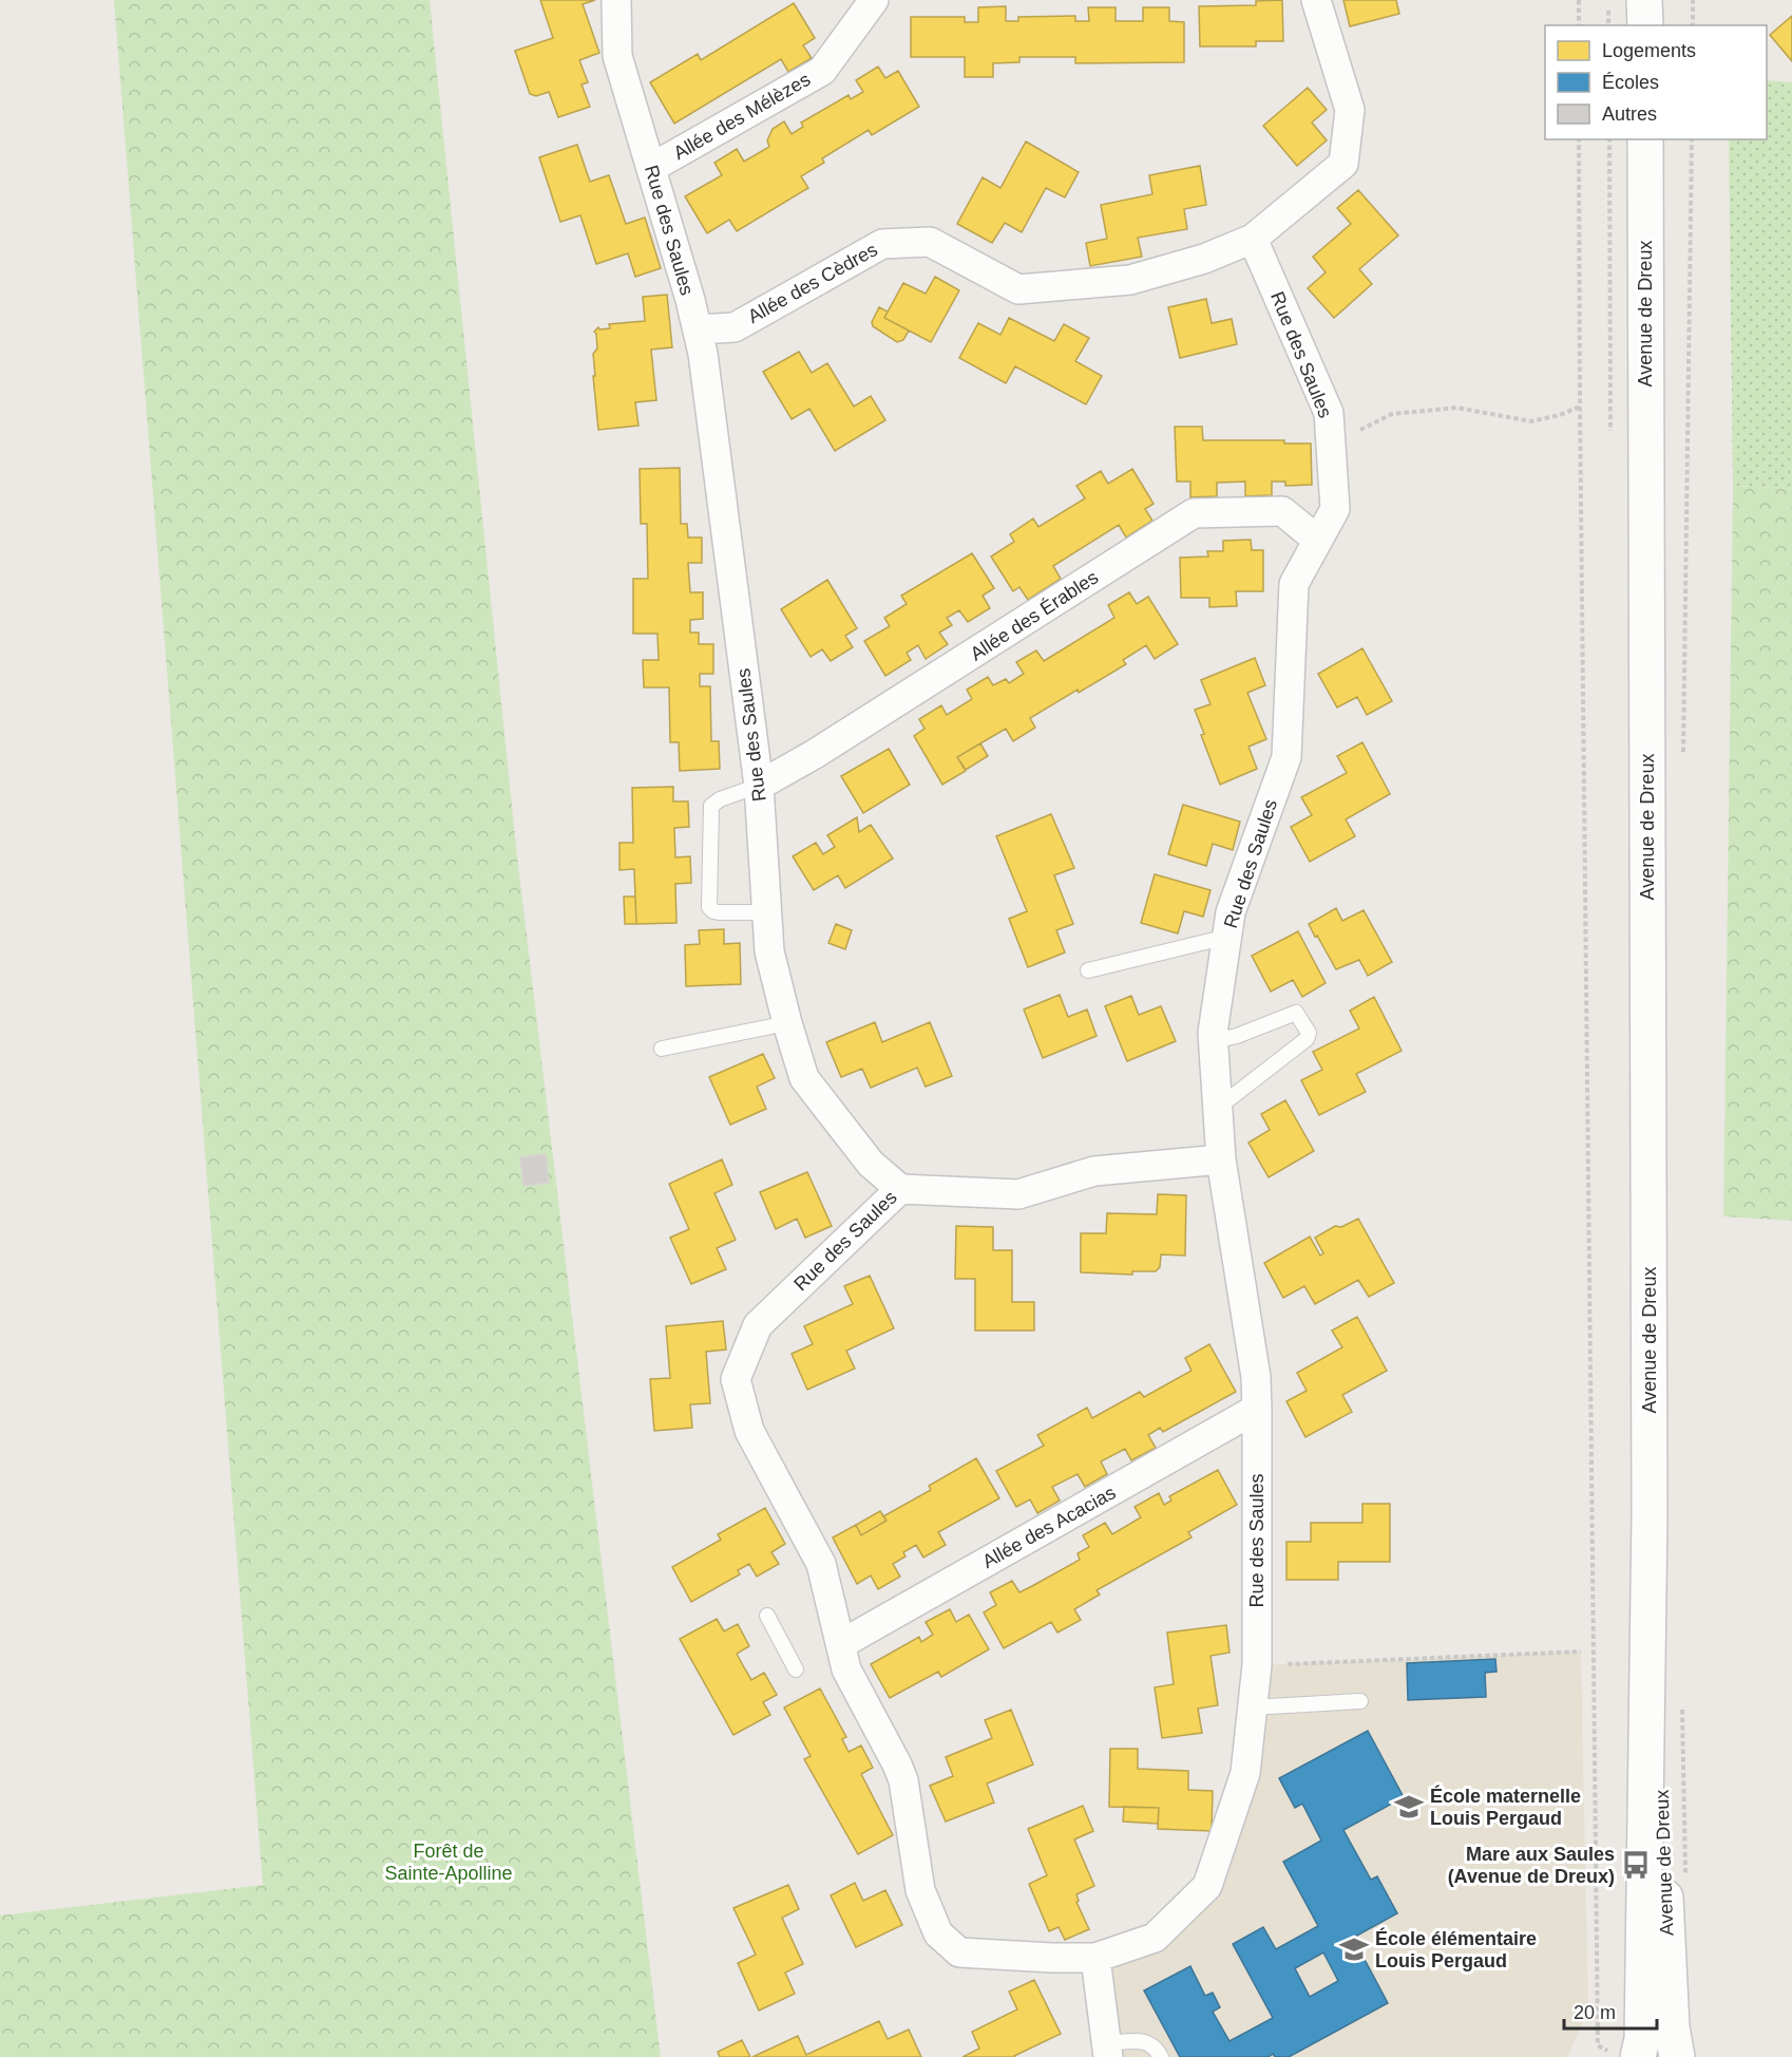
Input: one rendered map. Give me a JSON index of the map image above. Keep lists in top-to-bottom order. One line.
{"streets":{"main road":["Avenue de Dreux"],"street":["Allée des Mélèzes","Rue des Saules","Allée des Cèdres","Allée des Érables","Allée des Acacias"]},"crossings":[["Allée des Mélèzes","Rue des Saules"],["Rue des Saules","Allée des Cèdres"],["Rue des Saules","Allée des Érables"],["Rue des Saules","Allée des Acacias"]],"parks":["Forêt de Sainte-Apolline"],"places":{"school or university":["École maternelle Louis Pergaud","École élémentaire Louis Pergaud"],"bus stop":["Mare aux Saules (Avenue de Dreux)"]},"legend":["Logements","Écoles","Autres"],"scale_bar":"20 m"}
